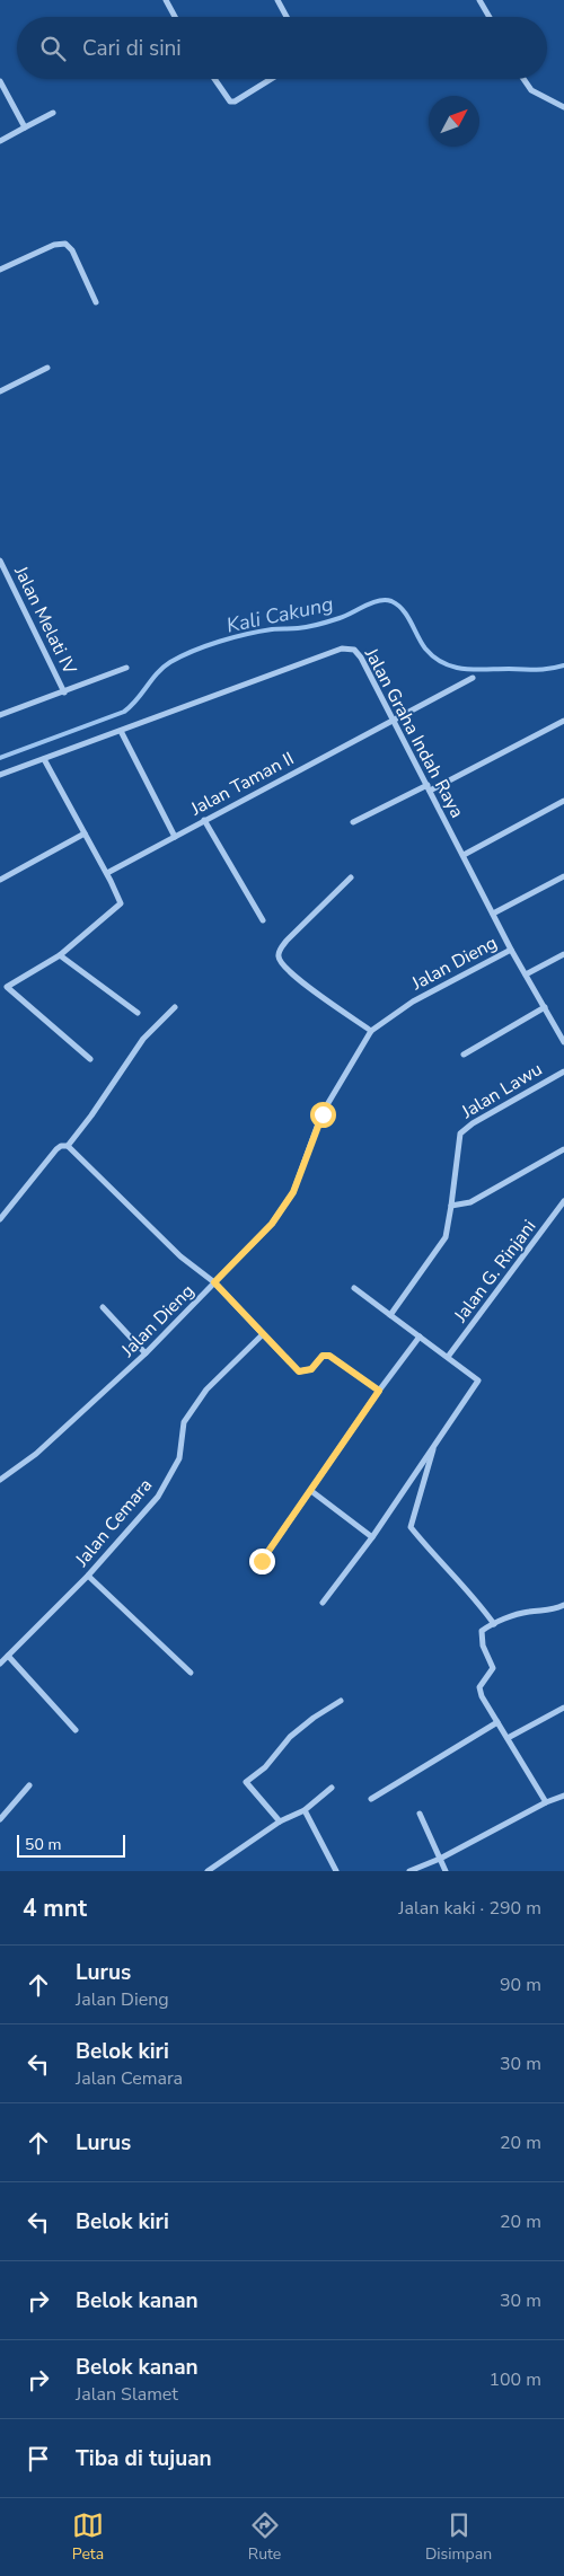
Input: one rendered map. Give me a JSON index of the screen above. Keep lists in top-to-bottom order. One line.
{"streets":{"street":["Jalan Melati IV","Jalan Graha Indah Raya","Jalan Taman II","Jalan Dieng","Jalan Lawu","Jalan G. Rinjani","Jalan Cemara"]},"crossings":[["Jalan Graha Indah Raya","Jalan Taman II"],["Jalan Graha Indah Raya","Jalan Dieng"]],"water":["Kali Cakung"],"scale_bar":"50 m","north":"top right","page":{"search":"Cari di sini","scale":"50 m","heading":["4 mnt","Jalan kaki · 290 m"],"list":[["Lurus","Jalan Dieng","90 m"],["Belok kiri","Jalan Cemara","30 m"],["Lurus","20 m"],["Belok kiri","20 m"],["Belok kanan","30 m"],["Belok kanan","Jalan Slamet","100 m"],"Tiba di tujuan"],"nav":["Peta","Rute","Disimpan"]}}
